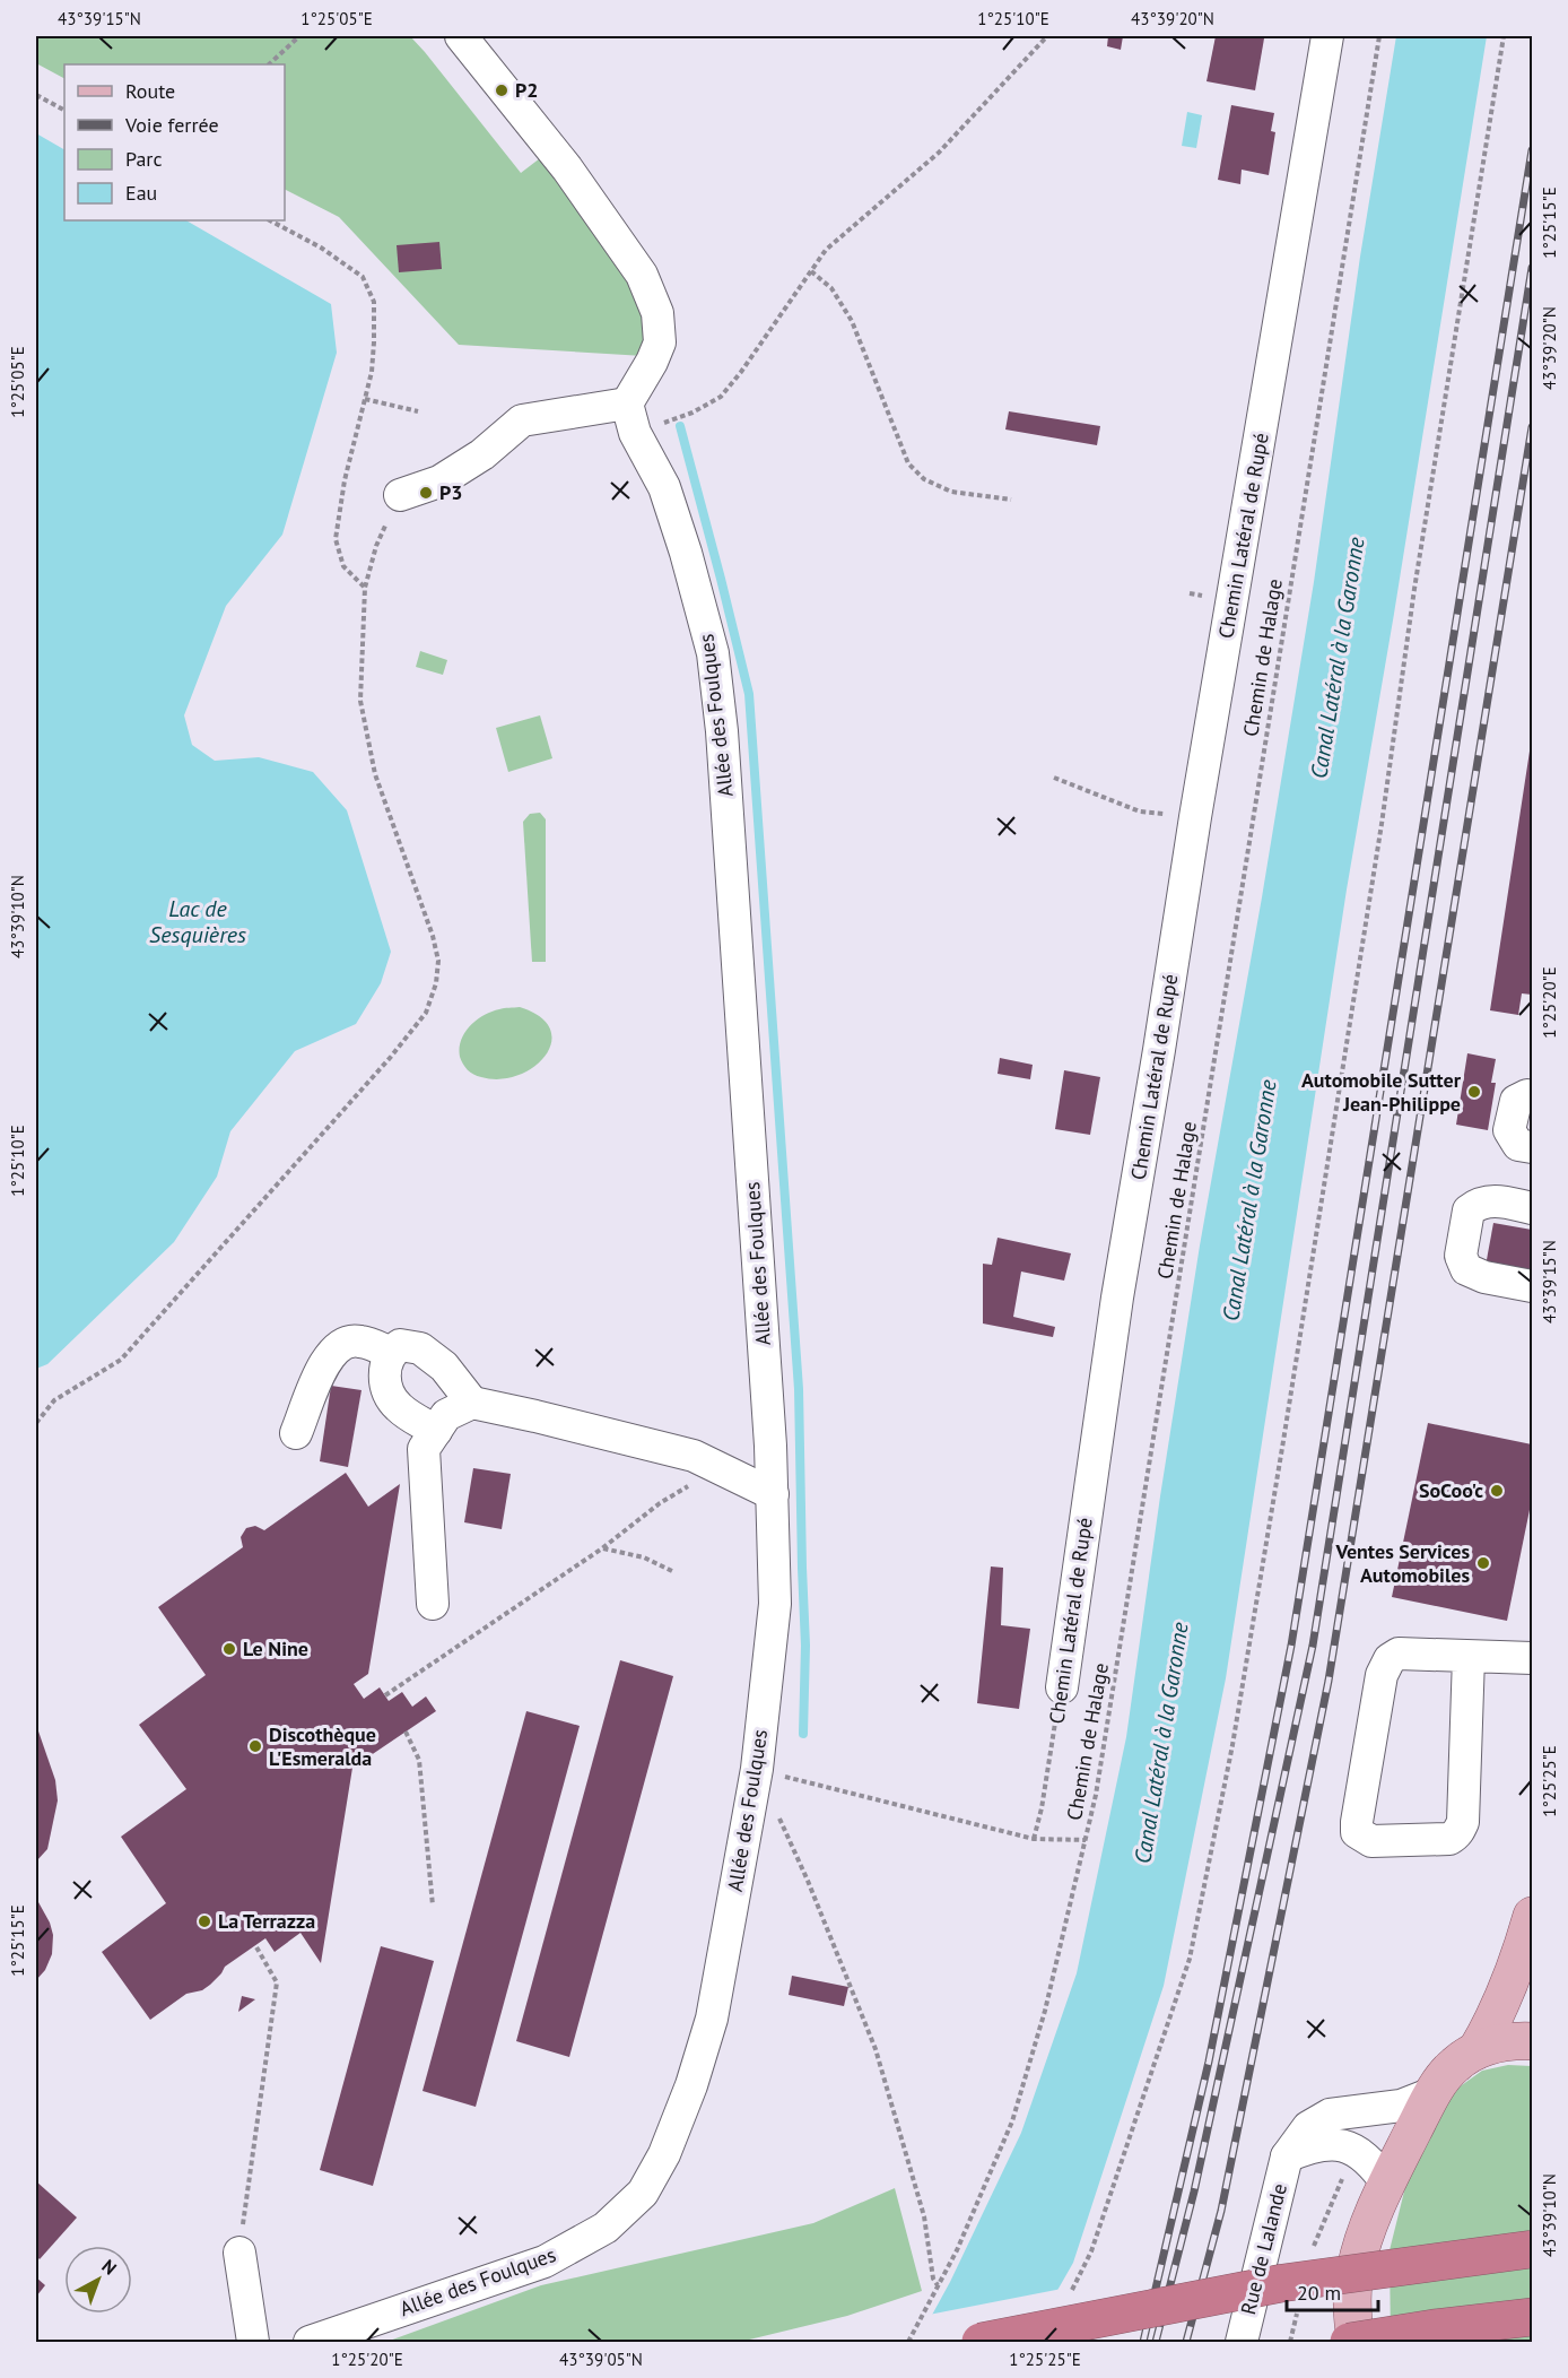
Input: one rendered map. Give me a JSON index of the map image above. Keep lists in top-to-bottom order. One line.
{"streets":{"street":["Chemin Latéral de Rupé","Allée des Foulques","Rue de Lalande"],"path":["Chemin de Halage"]},"water":["Canal Latéral à la Garonne","Lac de Sesquières"],"places":["P2","P3","Automobile Sutter Jean-Philippe","SoCoo'c","Ventes Services Automobiles","Le Nine","Discothèque L'Esmeralda","La Terrazza"],"legend":["Route","Voie ferrée","Parc","Eau"],"scale_bar":"20 m","north":"top right","coordinates":["43°39'15\"N","1°25'05\"E","1°25'10\"E","43°39'20\"N","1°25'15\"E","43°39'10\"N","1°25'20\"E","1°25'25\"E","43°39'05\"N"]}
